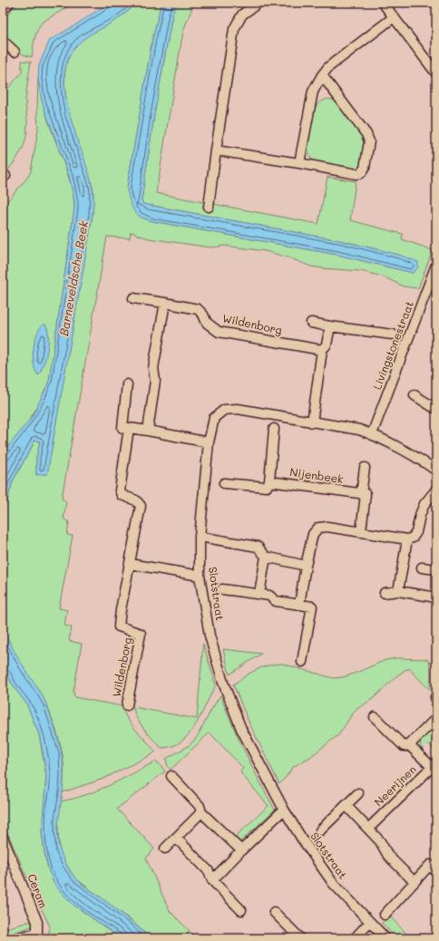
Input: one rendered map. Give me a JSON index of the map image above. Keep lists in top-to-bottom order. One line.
{"streets":{"street":["Wildenborg","Livingstonestraat","Nijenbeek","Slotstraat","Neerijnen","Ceram"]},"crossings":[["Livingstonestraat","Slotstraat"]],"water":["Barneveldsche Beek"]}
